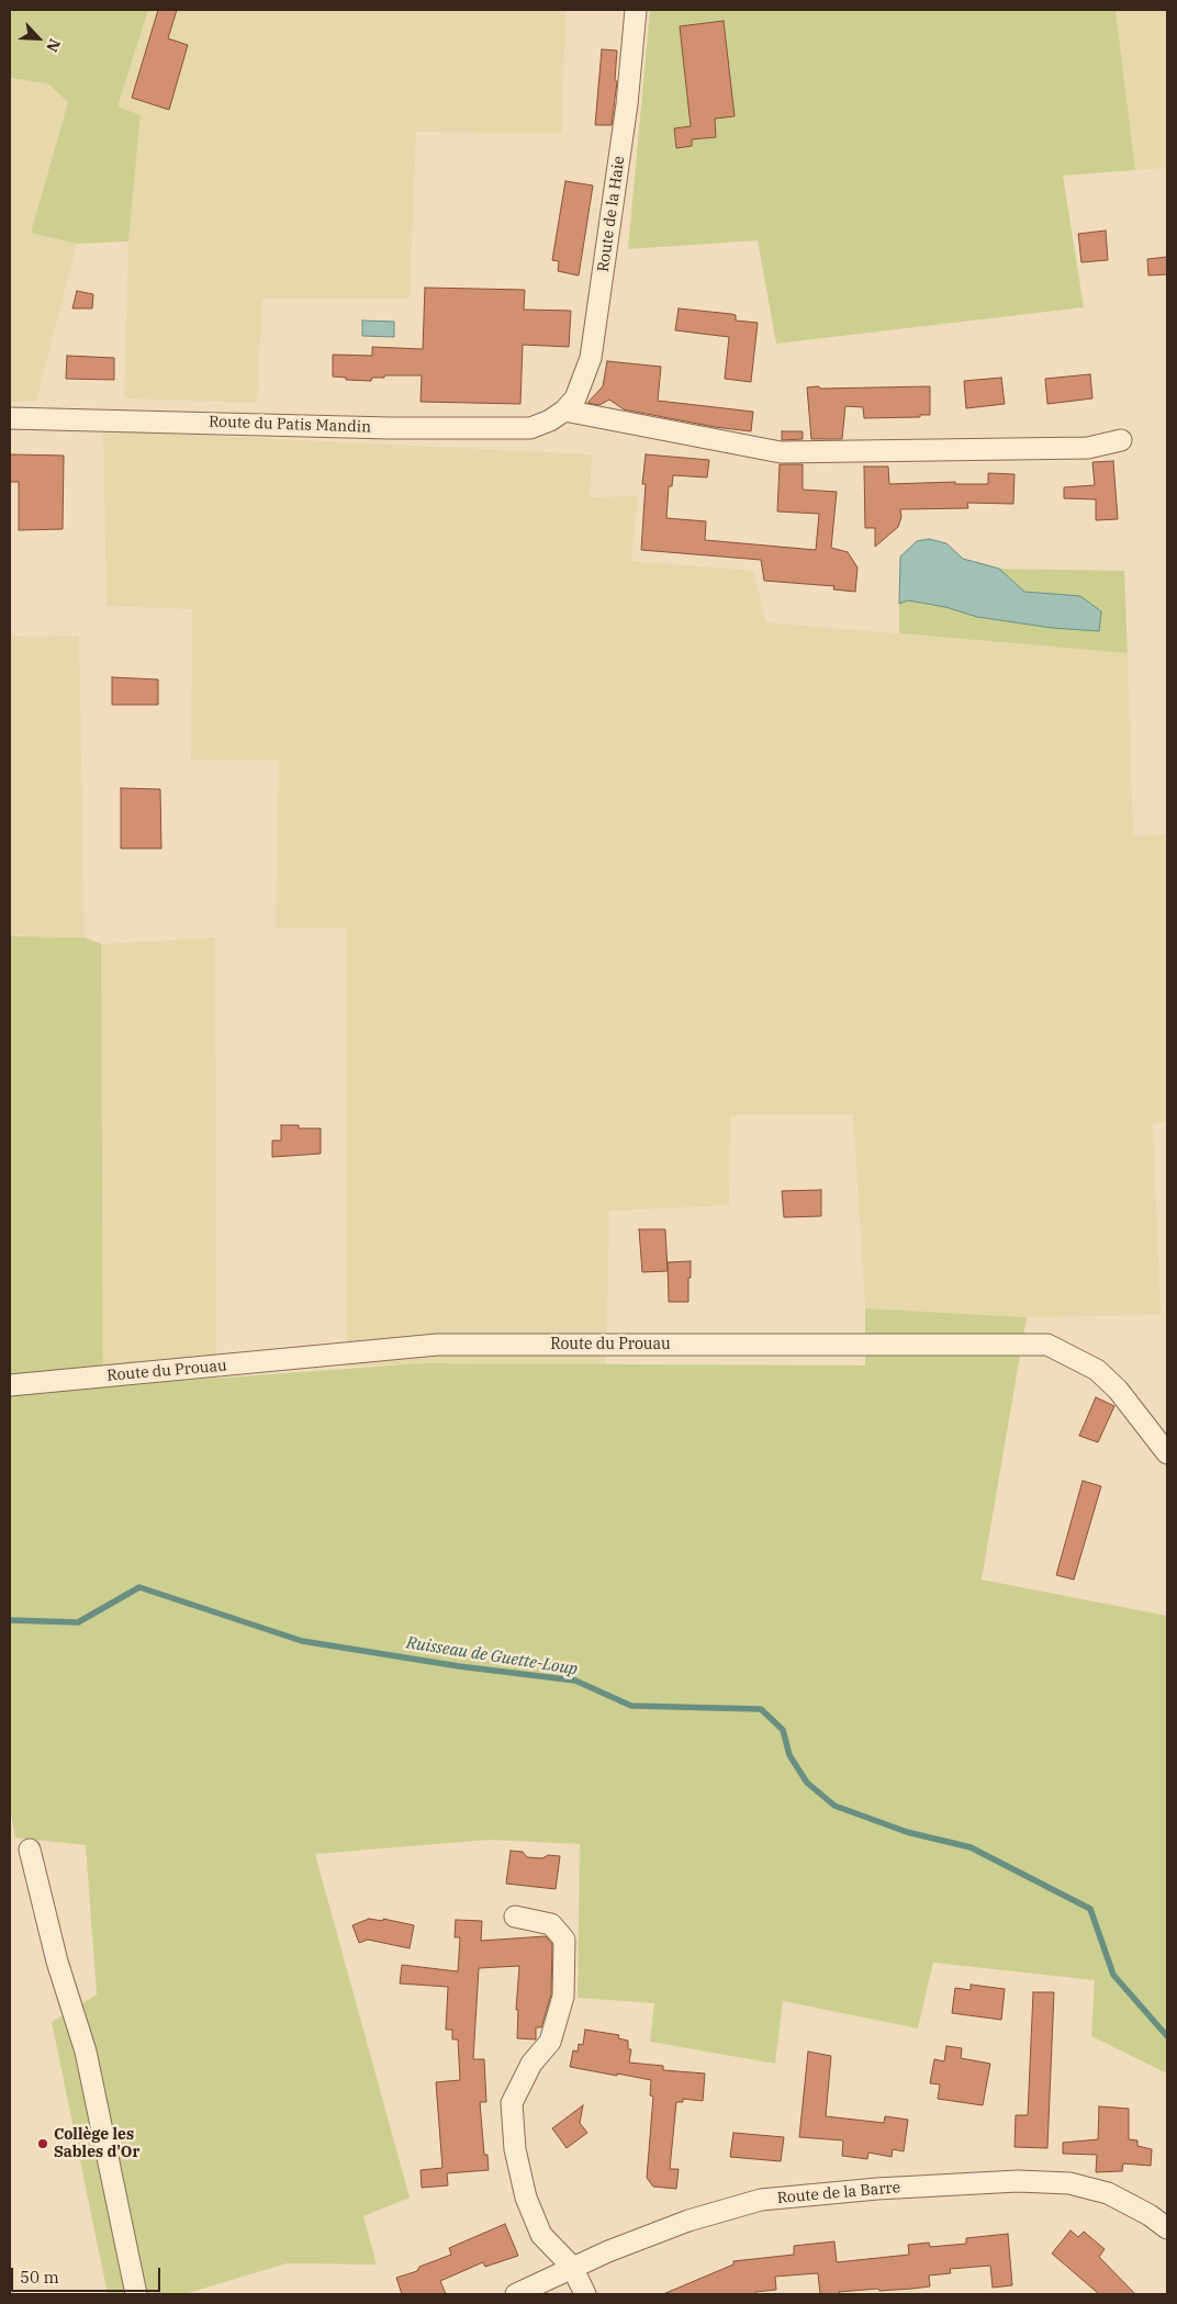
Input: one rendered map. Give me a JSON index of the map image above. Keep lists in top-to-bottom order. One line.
{"streets":{"street":["Route de la Haie","Route du Patis Mandin","Route du Prouau","Route de la Barre"]},"crossings":[["Route de la Haie","Route du Patis Mandin"]],"water":["Ruisseau de Guette-Loup"],"places":["Collège les Sables d'Or"],"scale_bar":"50 m","north":"bottom right"}
